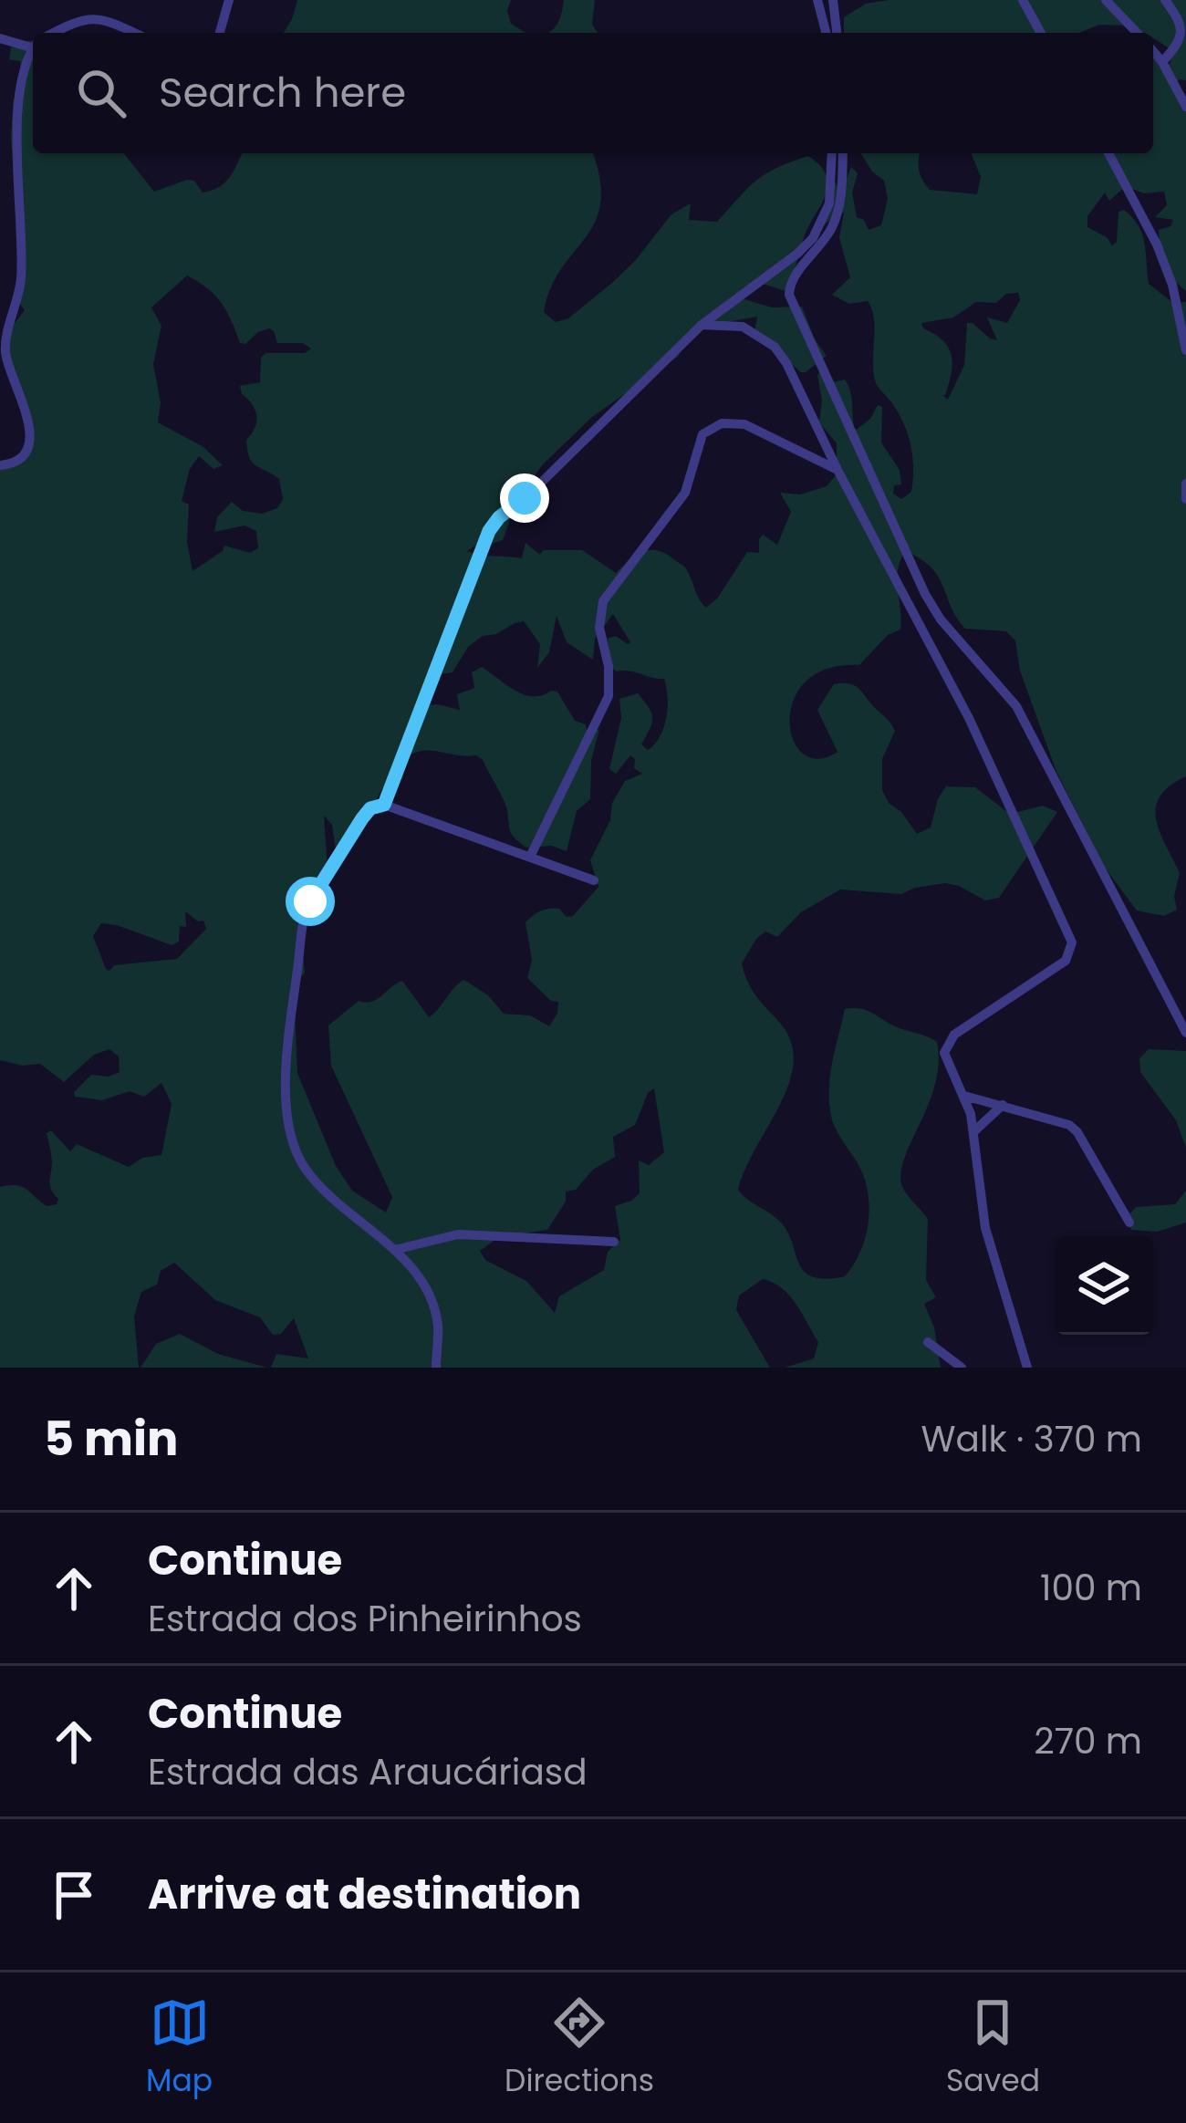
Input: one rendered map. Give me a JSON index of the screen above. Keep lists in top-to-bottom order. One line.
{"page":{"search":"Search here","heading":["5 min","Walk · 370 m"],"list":[["Continue","Estrada dos Pinheirinhos","100 m"],["Continue","Estrada das Araucáriasd","270 m"],"Arrive at destination"],"nav":["Map","Directions","Saved"]}}
